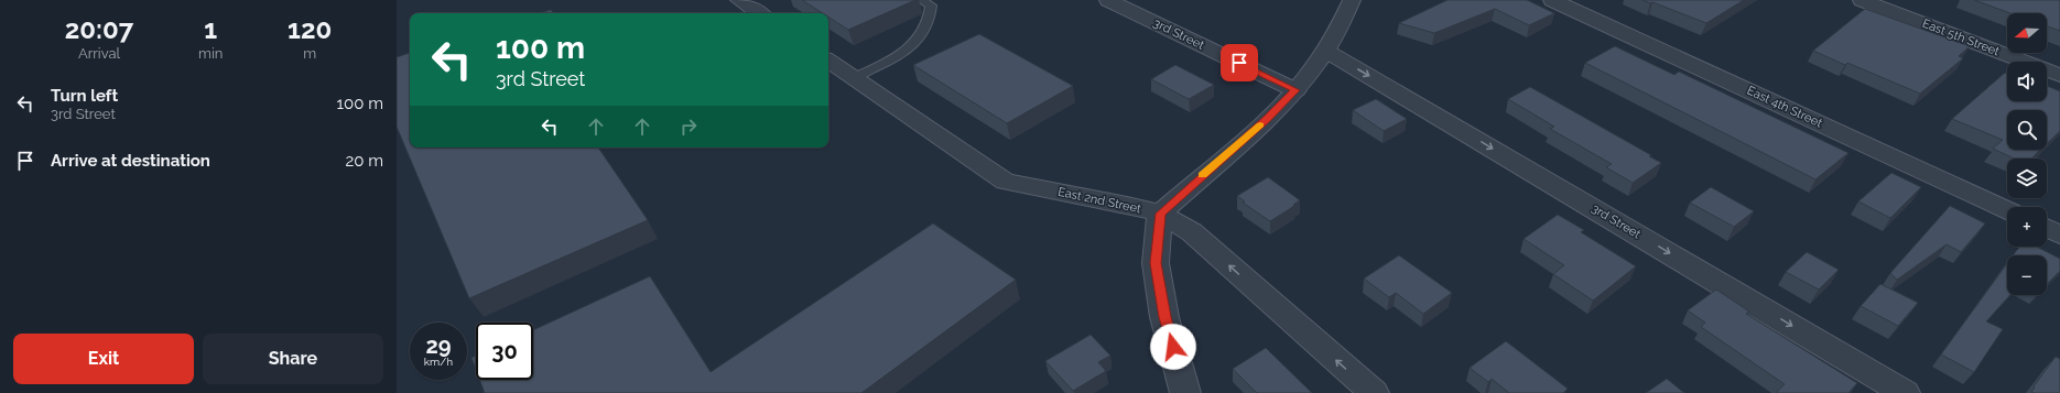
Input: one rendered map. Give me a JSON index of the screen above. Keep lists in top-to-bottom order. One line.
{"streets":{"street":["3rd Street","East 5th Street","East 4th Street","East 2nd Street"]},"one_way":["3rd Street","East 2nd Street"],"north":"left","page":{"eta":["20:07","Arrival","1","min","120","m"],"map_buttons":["+","−"],"turn":["100 m","3rd Street"],"list":[{"name":"Turn left","note":"3rd Street","value":"100 m"},{"name":"Arrive at destination","value":"20 m"}],"speed":"29 km/h","limit":"30","buttons":["Exit","Share"]}}
